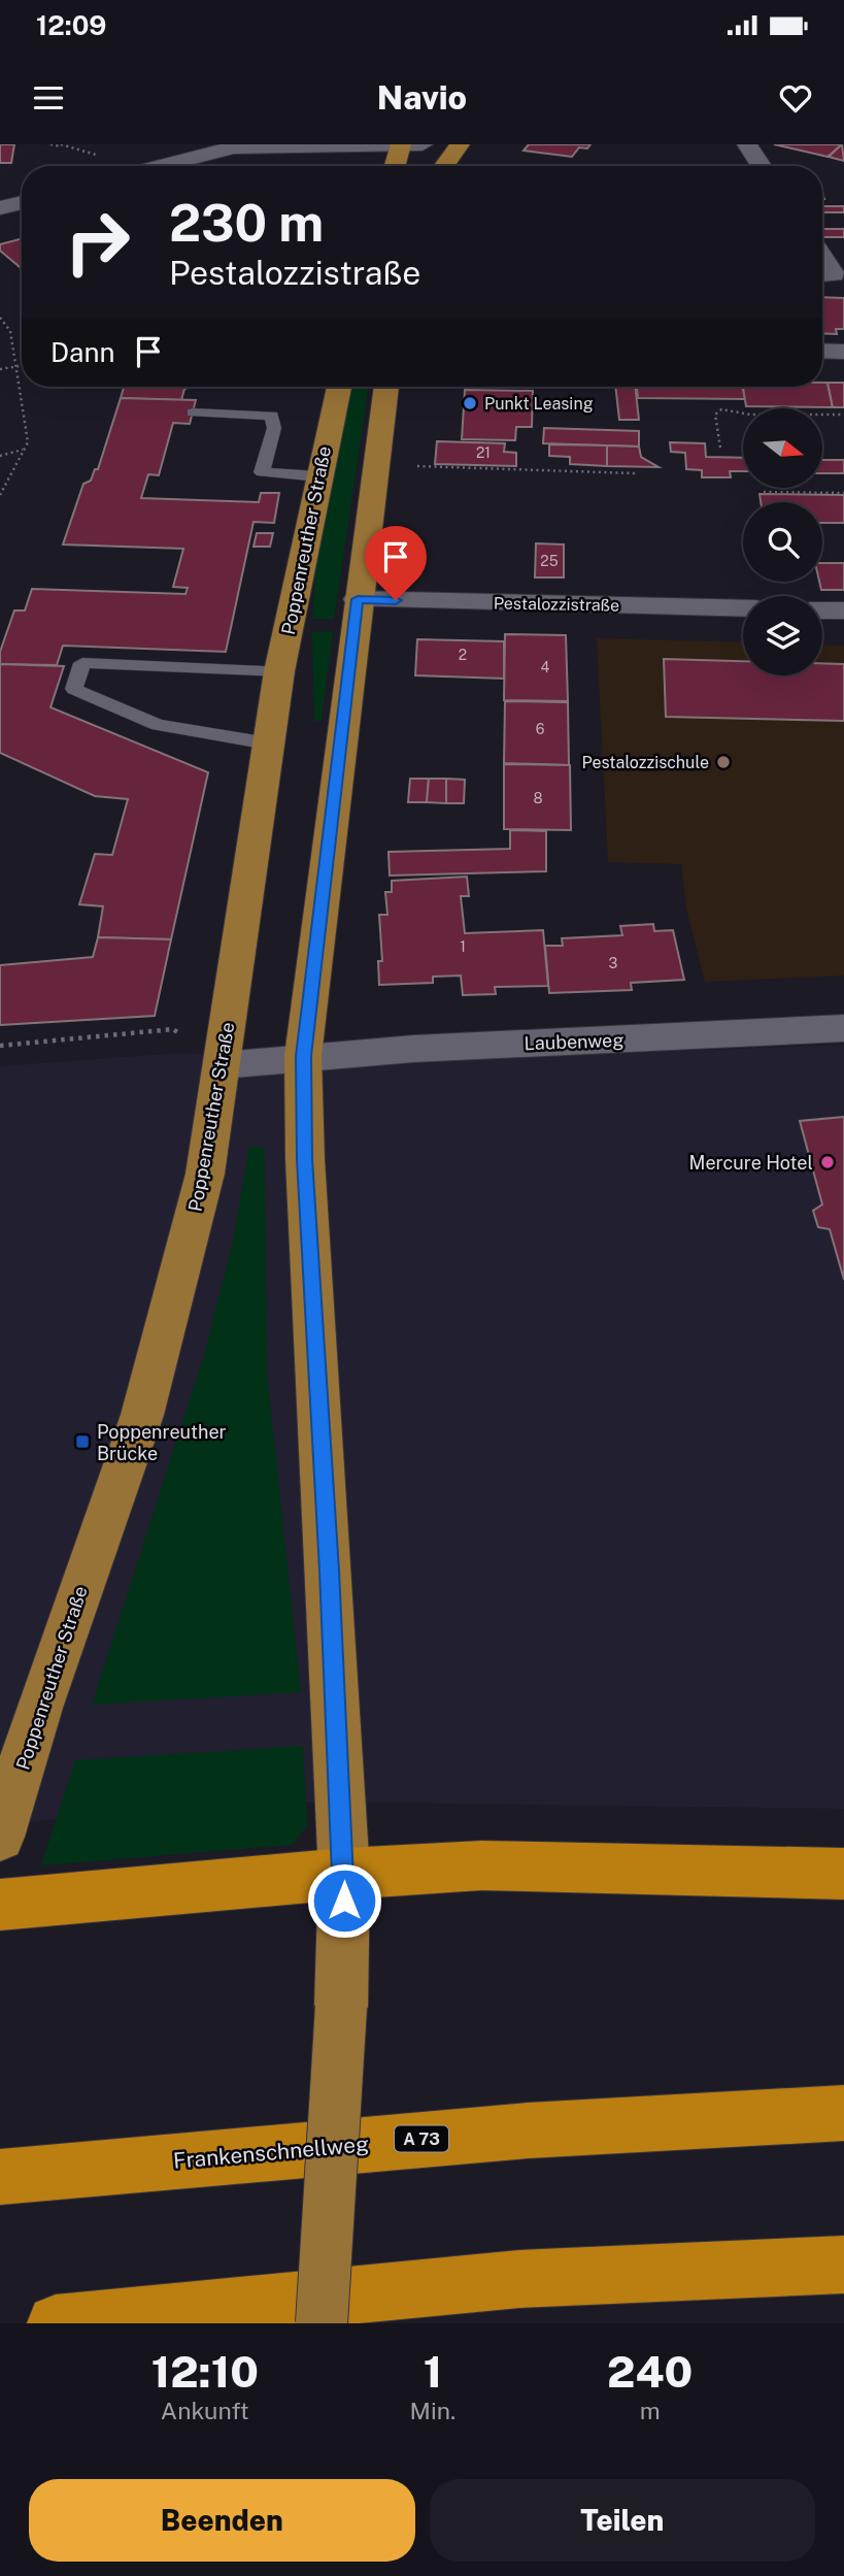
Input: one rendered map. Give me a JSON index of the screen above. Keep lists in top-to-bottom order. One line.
{"streets":{"highway":["A 73","Frankenschnellweg"],"main road":["Poppenreuther Straße"],"street":["Pestalozzistraße","Laubenweg"]},"crossings":[["Poppenreuther Straße","Laubenweg"]],"places":{"other":["Punkt Leasing","Pestalozzischule","Mercure Hotel"],"transit":["Poppenreuther Brücke"]},"house_numbers":["21","25","2","4","6","8","1","3"],"north":"right","page":{"status":"12:09","header":"Navio","turn":["230 m","Pestalozzistraße"],"then":"Dann","eta":["12:10","Ankunft","1","Min.","240","m"],"buttons":["Beenden","Teilen"]}}
